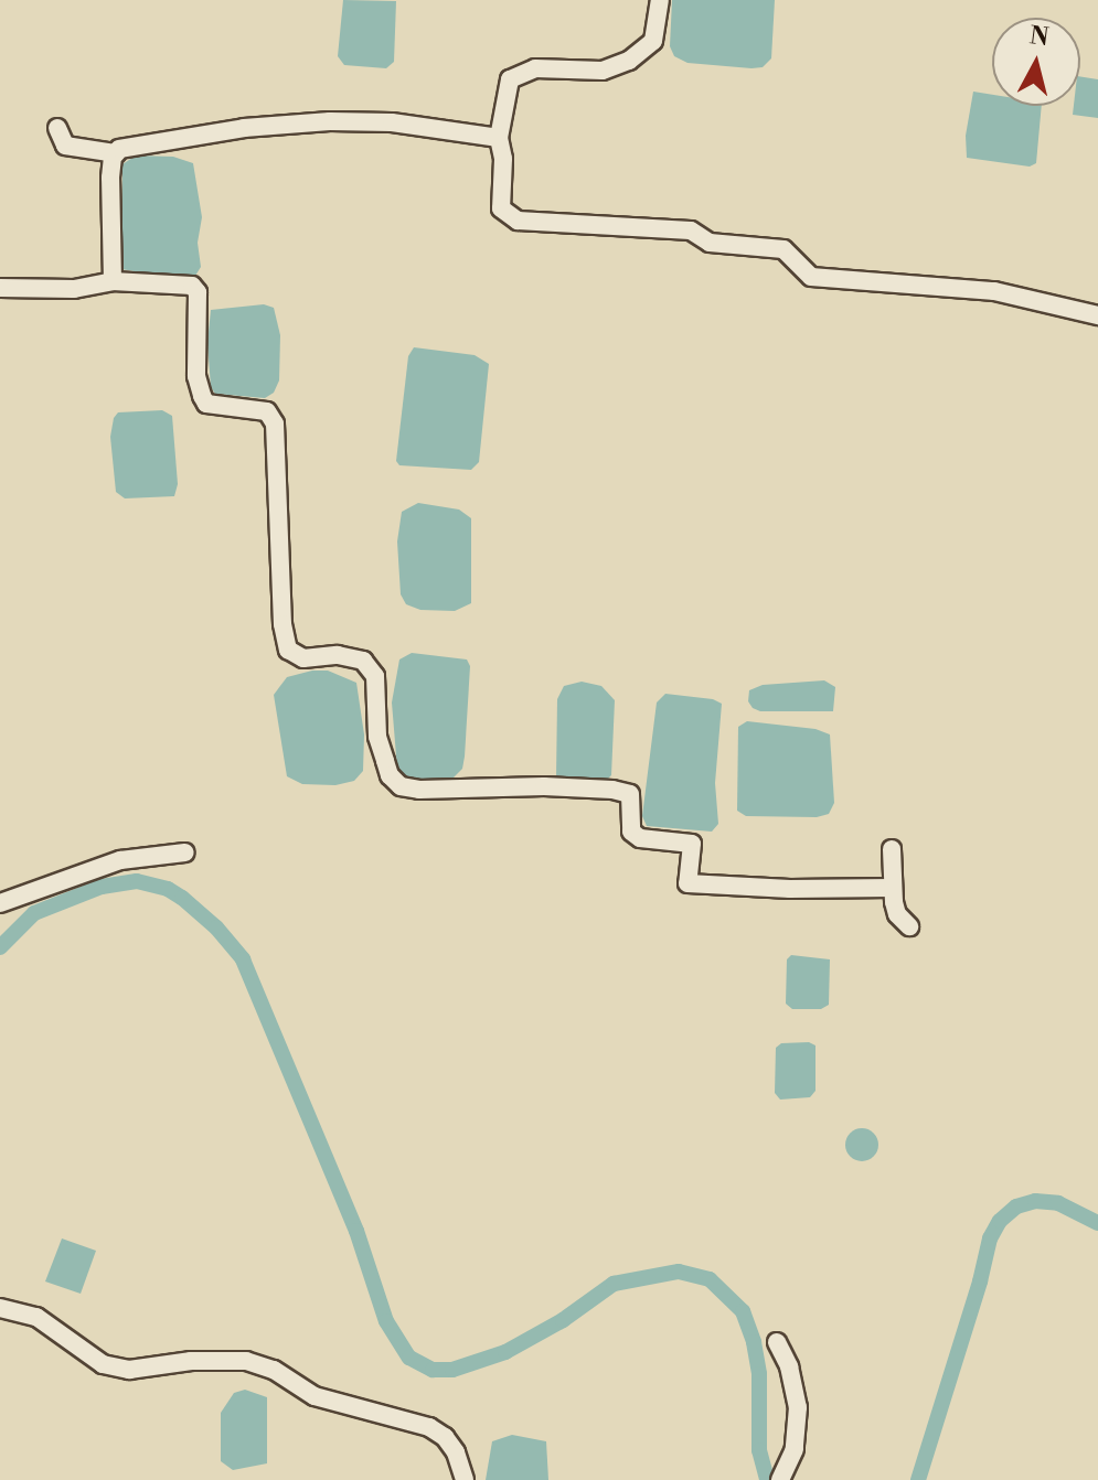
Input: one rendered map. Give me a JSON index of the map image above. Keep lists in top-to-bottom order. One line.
{"north":"top"}
